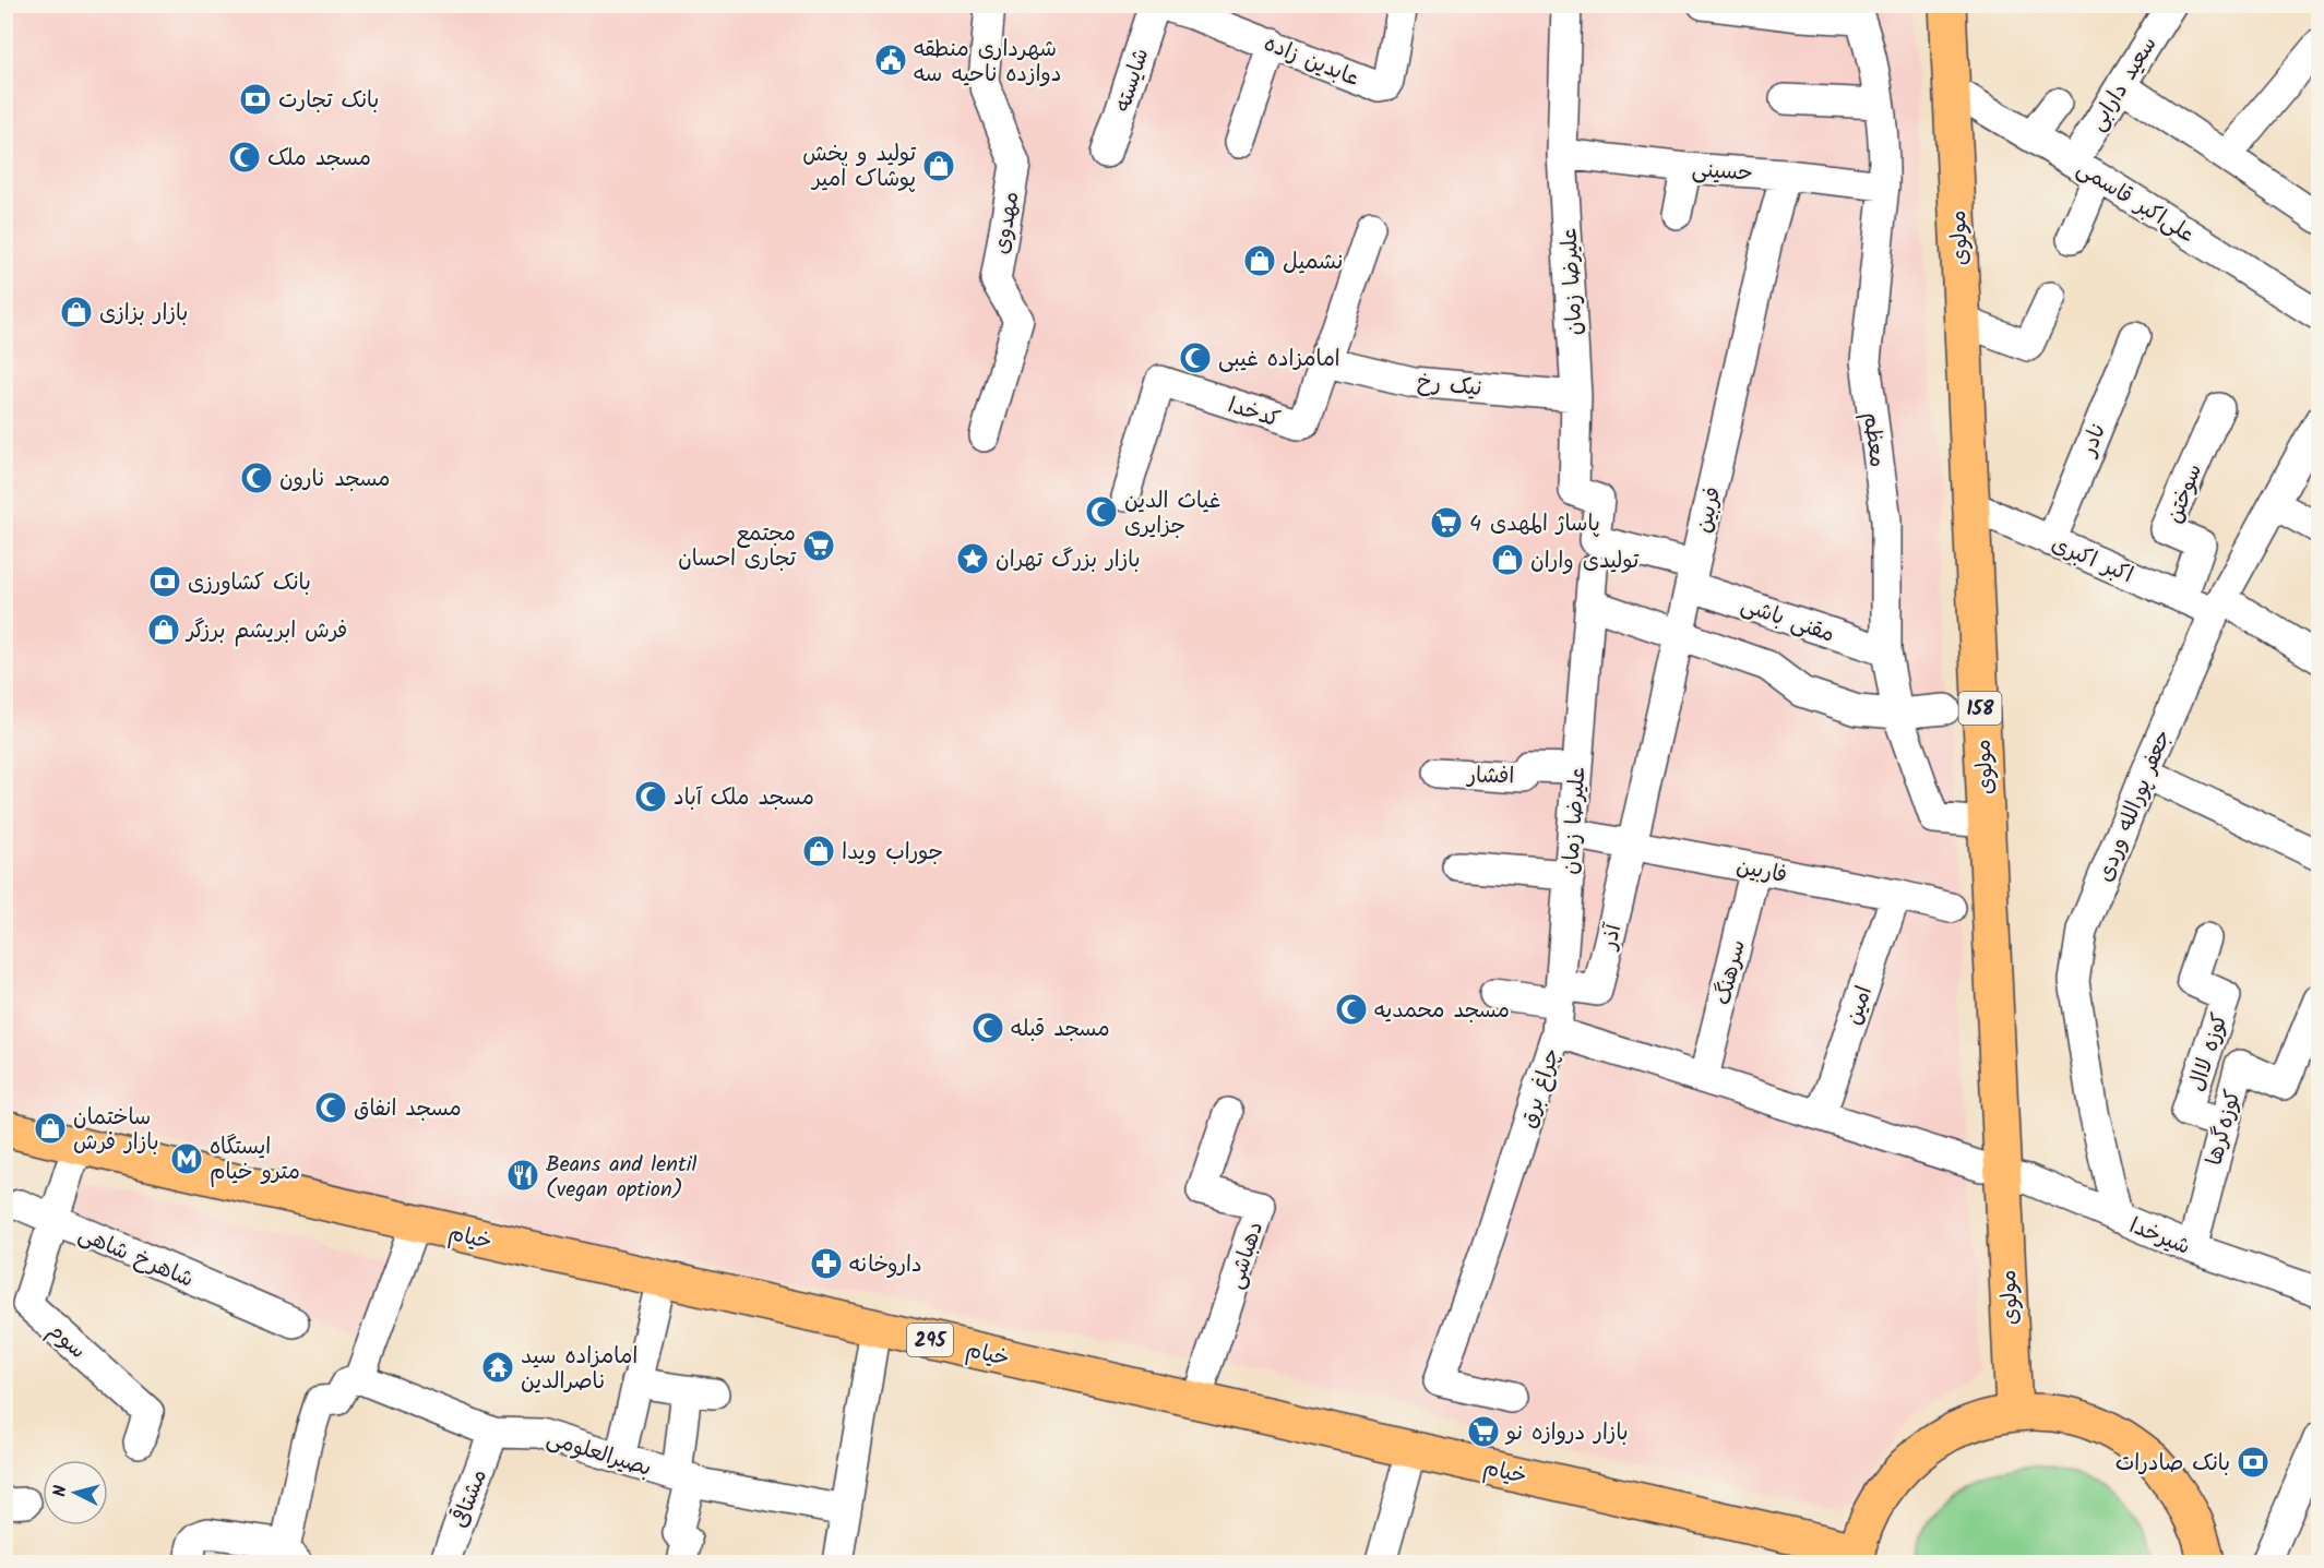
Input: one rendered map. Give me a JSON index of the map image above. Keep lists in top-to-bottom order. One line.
{"streets":{"main road":["مولوی","158","خیام","295"],"street":["عابدین زاده","شایسته","سعید دارابی","حسینی","علی‌اکبر قاسمی","مهدوی","علیرضا زمان","نیک رخ","کدخدا","نادر","معظم","سوختن","فربین","اکبر اکبری","مقنی باشی","افشار","جعفر پورالله وردی","فاربین","آذر","سرهنگ","امین","کوزه لاال","چراغ برق","کوزه‌گرها","شیرخدا","دهباشی","شاهرخ شاهی","سوم","بصیرالعلومی","مشتاقی"]},"crossings":[["عابدین زاده","شایسته"],["سعید دارابی","علی‌اکبر قاسمی"],["حسینی","علیرضا زمان"],["حسینی","معظم"],["حسینی","فربین"],["علی‌اکبر قاسمی","مولوی"],["مولوی","معظم"],["مولوی","اکبر اکبری"],["مولوی","چراغ برق"],["مولوی","شیرخدا"],["علیرضا زمان","نیک رخ"],["علیرضا زمان","مقنی باشی"],["علیرضا زمان","افشار"],["علیرضا زمان","فاربین"],["علیرضا زمان","آذر"],["علیرضا زمان","چراغ برق"],["نیک رخ","کدخدا"],["نادر","اکبر اکبری"],["معظم","مقنی باشی"],["سوختن","اکبر اکبری"],["فربین","مقنی باشی"],["فربین","فاربین"],["فربین","آذر"],["اکبر اکبری","جعفر پورالله وردی"],["جعفر پورالله وردی","شیرخدا"],["فاربین","آذر"],["فاربین","سرهنگ"],["فاربین","امین"],["سرهنگ","چراغ برق"],["امین","چراغ برق"],["کوزه لاال","کوزه‌گرها"],["چراغ برق","شیرخدا"],["کوزه‌گرها","شیرخدا"],["خیام","دهباشی"],["خیام","شاهرخ شاهی"],["شاهرخ شاهی","سوم"],["بصیرالعلومی","مشتاقی"]],"places":{"public building":["شهرداری منطقه دوازده ناحیه سه"],"bank":["بانک تجارت","بانک کشاورزی","بانک صادرات"],"mosque":["مسجد ملک","امامزاده غیبی","مسجد نارون","غیاث الدین جزایری","مسجد ملک آباد","مسجد محمدیه","مسجد قبله","مسجد انفاق"],"shop":["تولید و پخش پوشاک امیر","نشمیل","بازار بزازی","تولیدی واران","فرش ابريشم برزگر","جوراب ویدا","ساختمان بازار فرش"],"supermarket":["پاساژ المهدی 4","مجتمع تجاری احسان","بازار دروازه نو"],"place":["بازار بزرگ تهران"],"metro station":["ایستگاه مترو خیام"],"restaurant":["Beans and lentil (vegan option)"],"pharmacy":["داروخانه"],"temple":["امامزاده سید ناصرالدین"]},"north":"left"}
